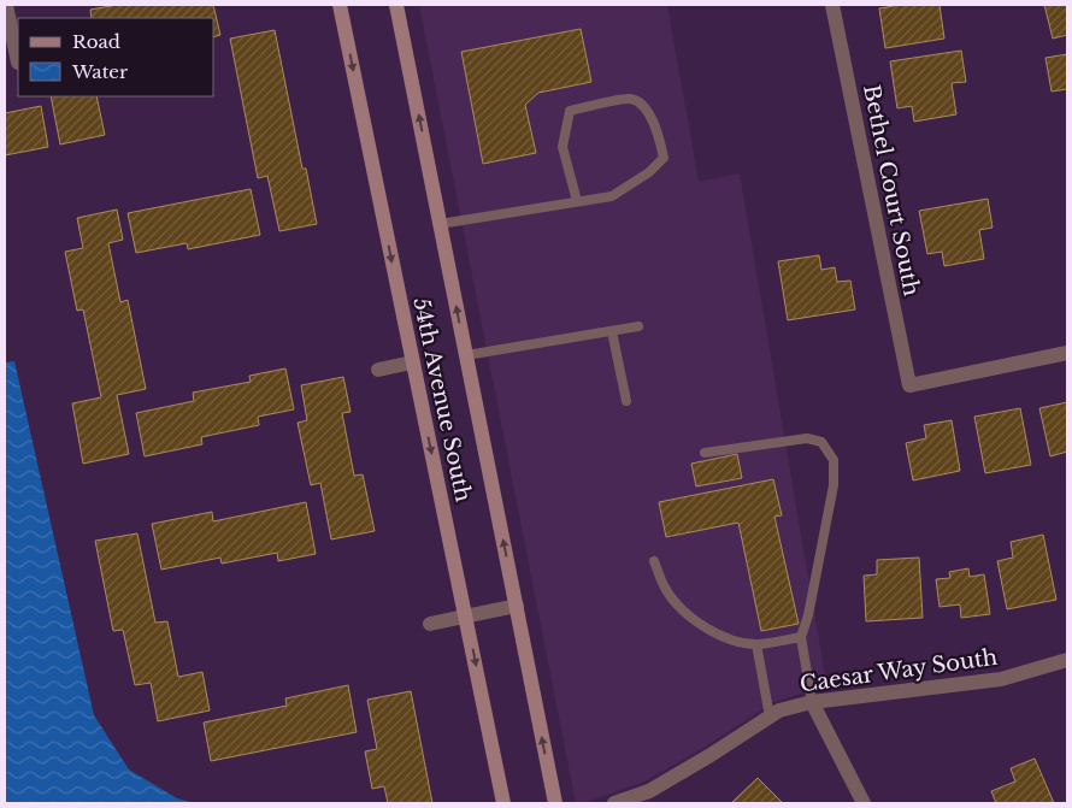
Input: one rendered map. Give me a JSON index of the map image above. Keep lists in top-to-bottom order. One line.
{"streets":{"main road":["54th Avenue South"],"street":["Bethel Court South","Caesar Way South"]},"legend":["Road","Water"]}
